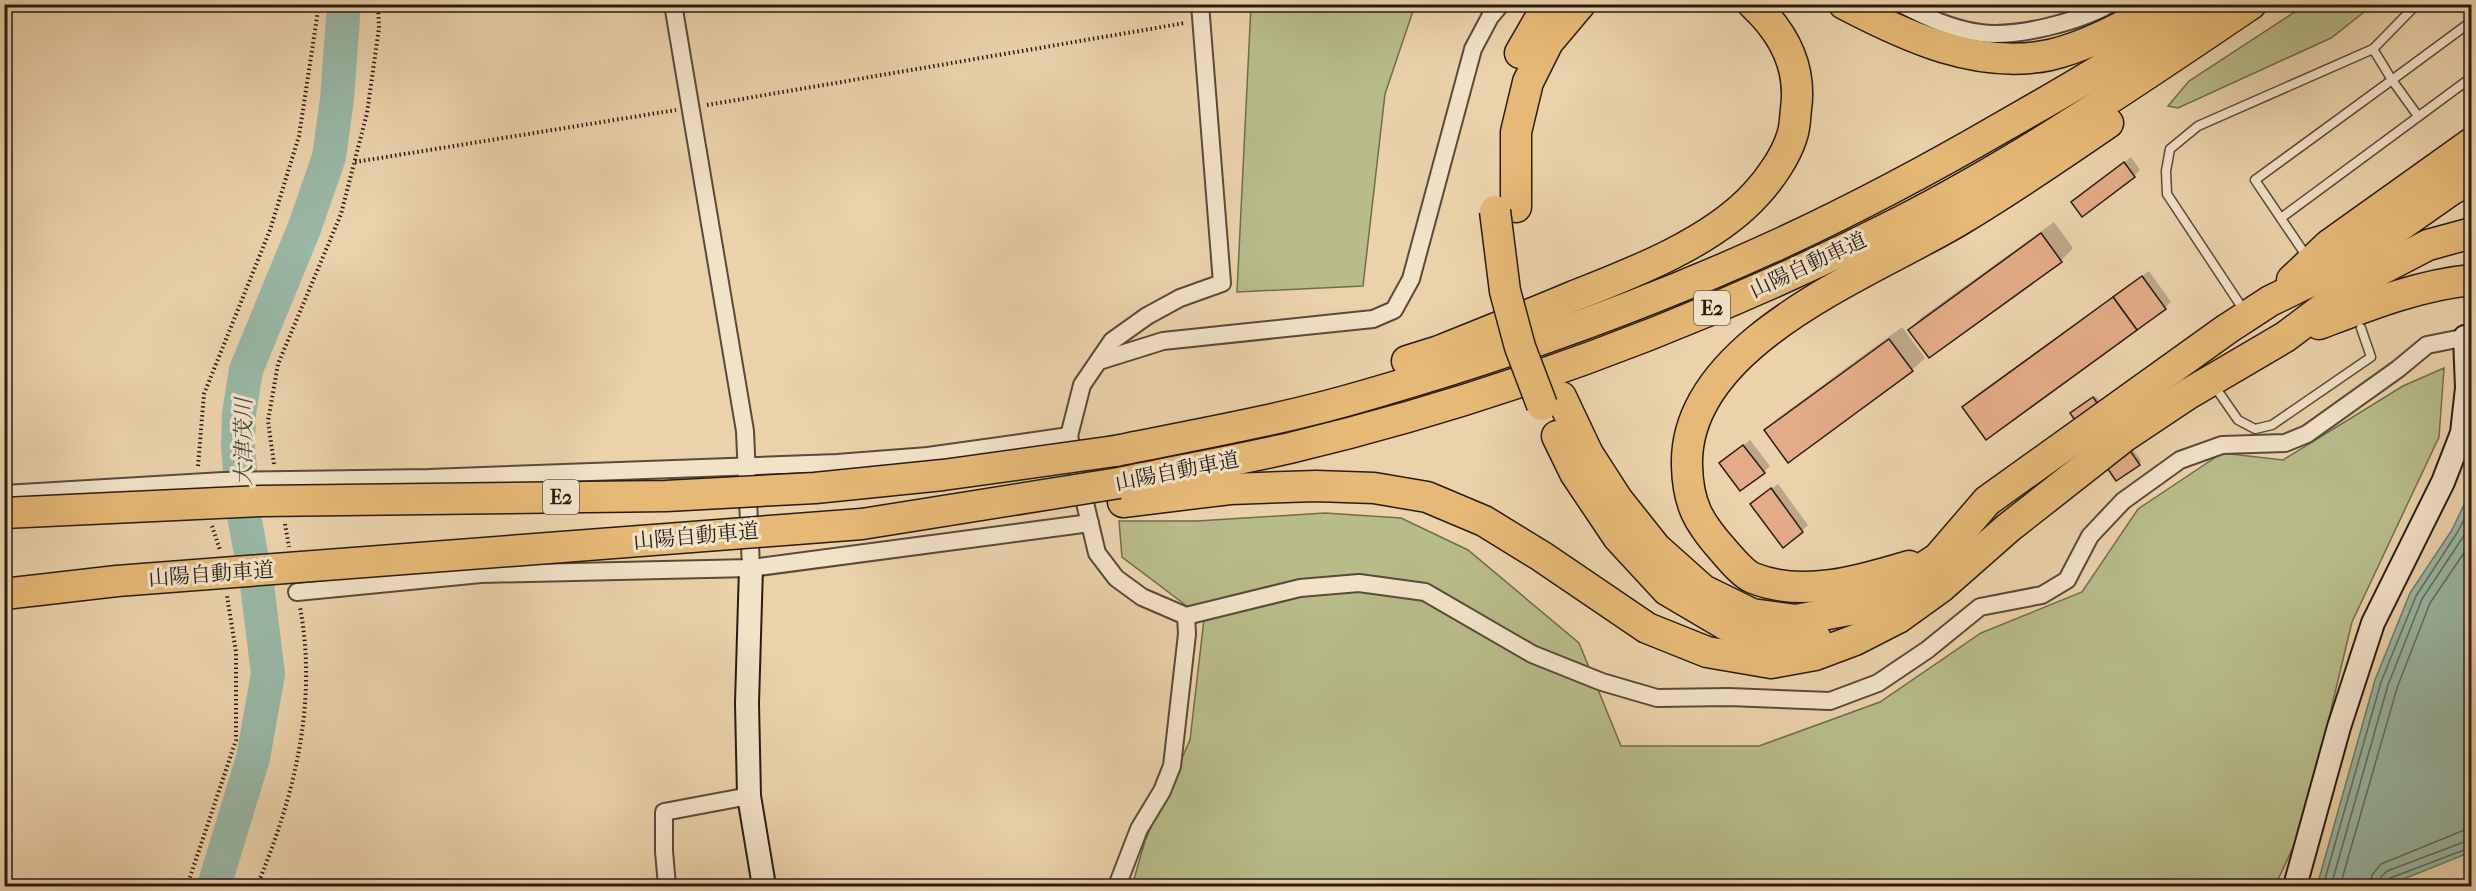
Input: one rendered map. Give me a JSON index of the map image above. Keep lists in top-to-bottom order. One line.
{"streets":{"highway":["山陽自動車道","E2"]},"water":["大津茂川"]}
